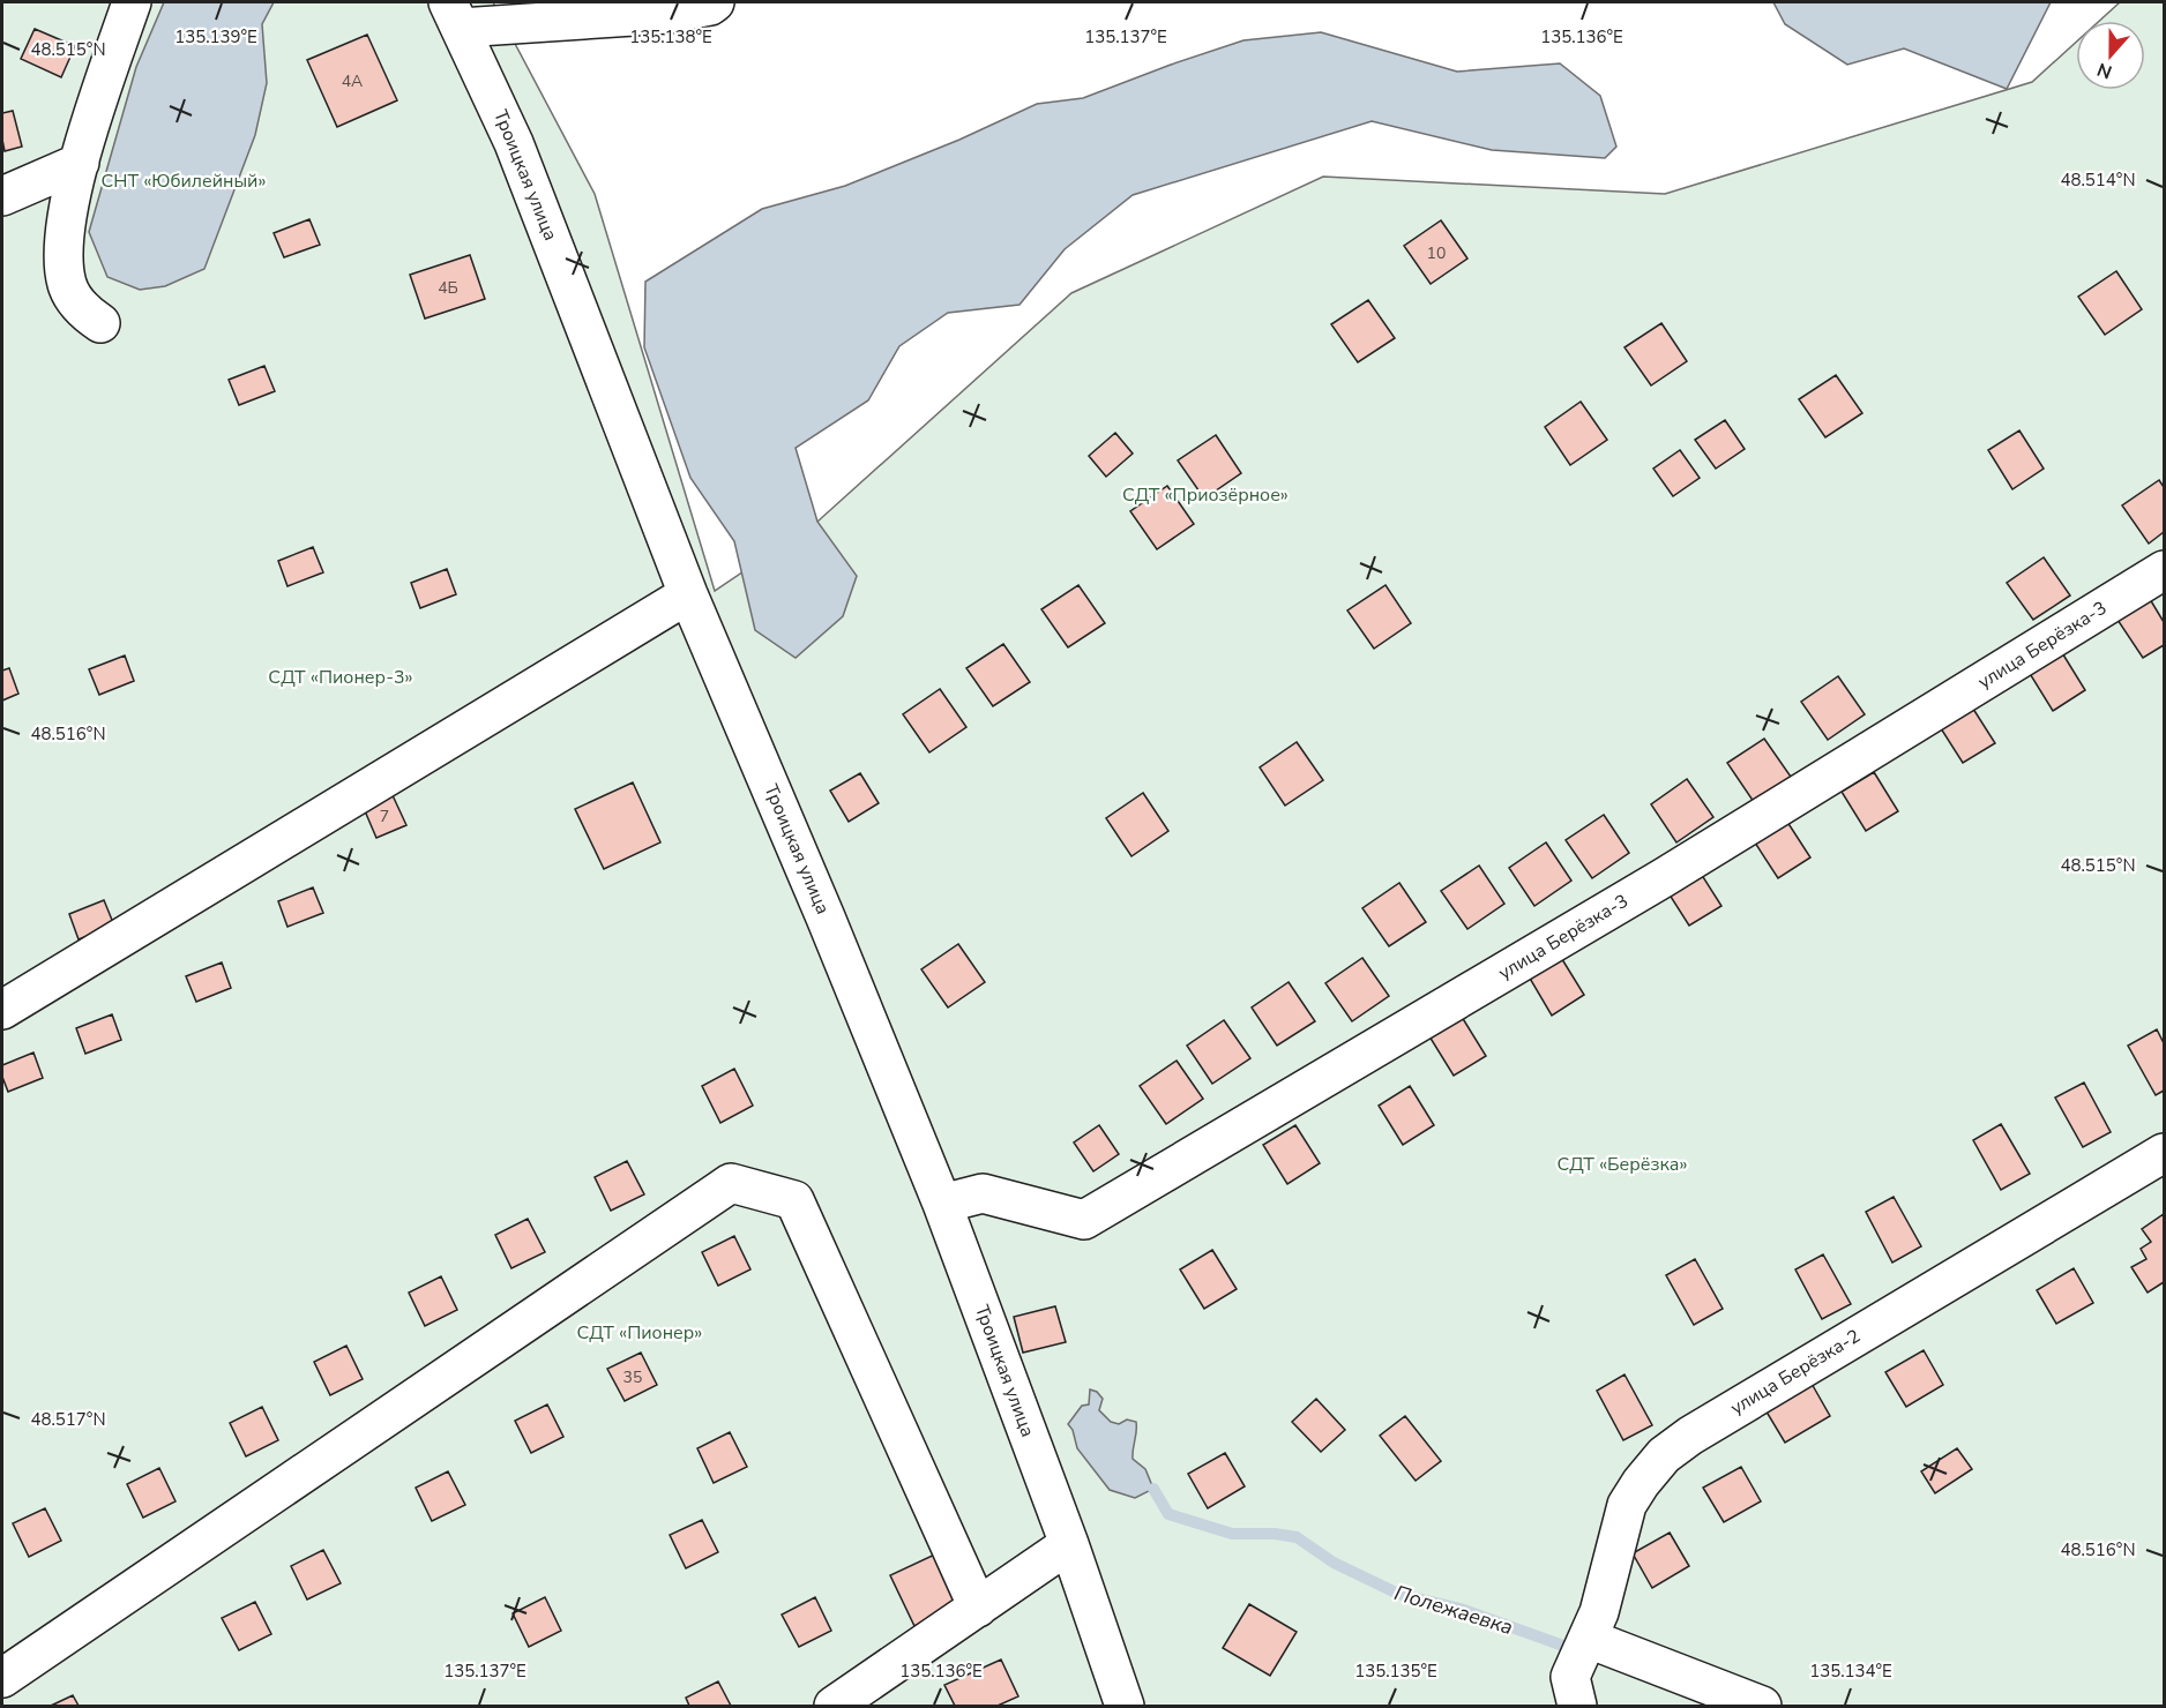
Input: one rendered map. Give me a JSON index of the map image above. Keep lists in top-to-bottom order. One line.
{"streets":{"street":["Троицкая улица","улица Берёзка-3","улица Берёзка-2"]},"crossings":[["Троицкая улица","улица Берёзка-3"]],"water":["Полежаевка"],"parks":["СНТ «Юбилейный»","СДТ «Приозёрное»","СДТ «Пионер-3»","СДТ «Берёзка»","СДТ «Пионер»"],"house_numbers":["4А","10","4Б","7","35"],"north":"bottom","coordinates":["135.137°E","135.139°E","135.138°E","135.136°E","48.515°N","48.514°N","48.516°N","48.517°N","135.135°E","135.134°E"]}
